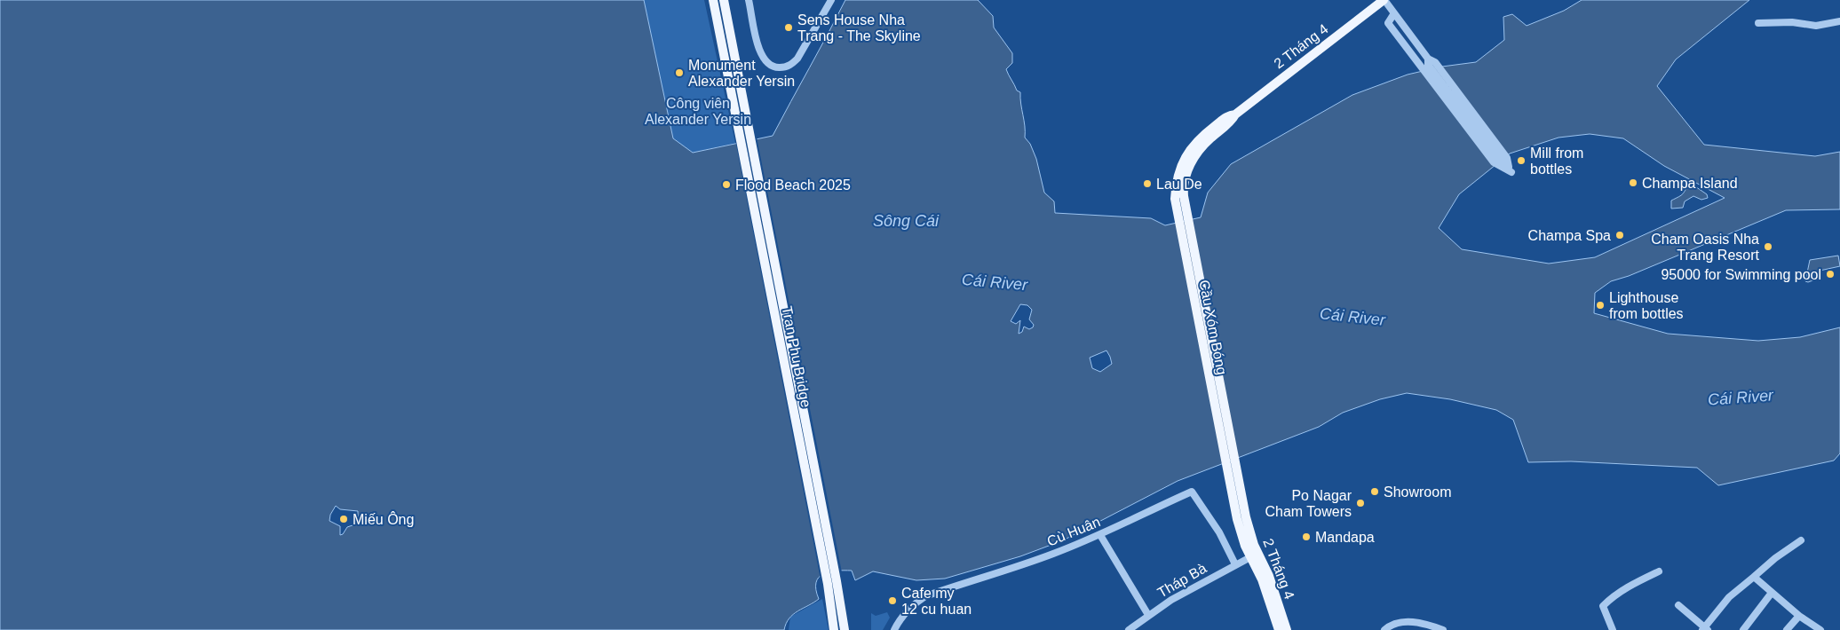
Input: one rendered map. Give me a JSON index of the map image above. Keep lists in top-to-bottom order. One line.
{"streets":{"main road":["2 Tháng 4","Cầu Xóm Bóng","Tran Phu Bridge"],"street":["Cù Huân","Tháp Bà"]},"crossings":[["2 Tháng 4","Cầu Xóm Bóng"],["2 Tháng 4","Tháp Bà"],["Cù Huân","Tháp Bà"]],"water":["Sông Cái","Cái River"],"parks":["Công viên Alexander Yersin"],"places":["Sens House Nha Trang - The Skyline","Monument Alexander Yersin","Mill from bottles","Champa Island","Lau De","Flood Beach 2025","Champa Spa","Cham Oasis Nha Trang Resort","95000 for Swimming pool","Lighthouse from bottles","Showroom","Po Nagar Cham Towers","Miếu Ông","Mandapa","Cafe my 12 cu huan"]}
